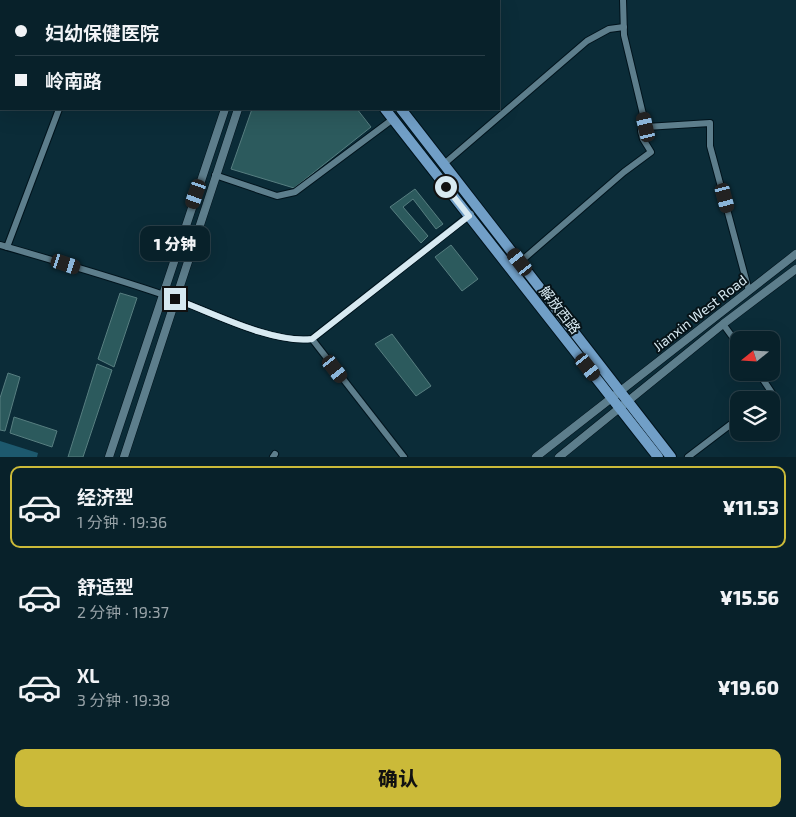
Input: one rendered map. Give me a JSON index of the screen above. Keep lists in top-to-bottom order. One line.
{"streets":{"main road":["解放西路"],"street":["Jianxin West Road"]},"crossings":[["解放西路","Jianxin West Road"]],"north":"left","page":{"banner":["妇幼保健医院","岭南路"],"bubble":"1 分钟","list":[{"name":"经济型","note":"1 分钟 · 19:36","value":"¥11.53"},{"name":"舒适型","note":"2 分钟 · 19:37","value":"¥15.56"},{"name":"XL","note":"3 分钟 · 19:38","value":"¥19.60"}],"buttons":"确认"}}
